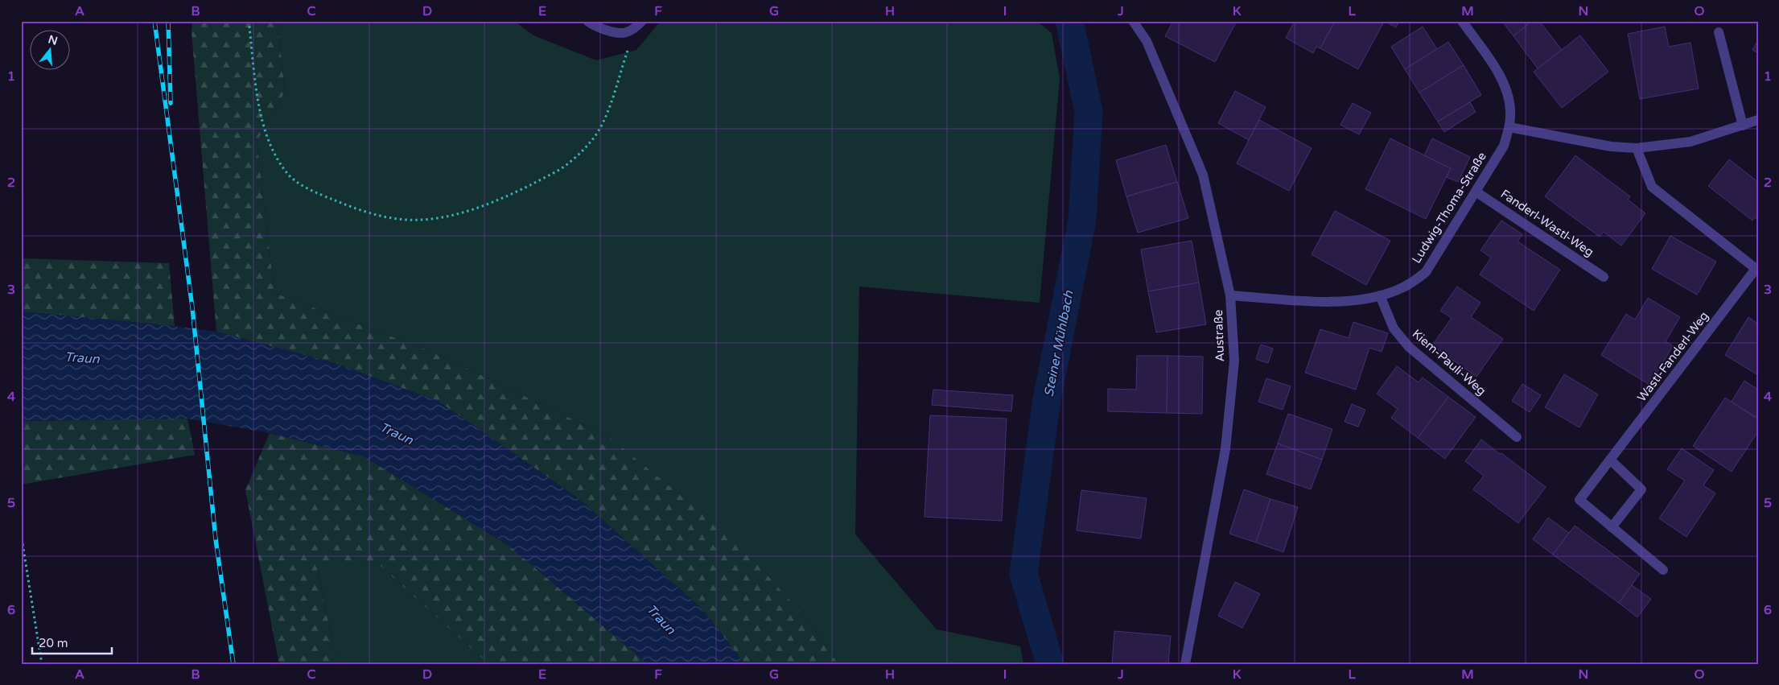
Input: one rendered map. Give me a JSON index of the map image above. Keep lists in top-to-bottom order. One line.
{"streets":{"street":["Ludwig-Thoma-Straße","Fanderl-Wastl-Weg","Austraße","Wastl-Fanderl-Weg","Kiem-Pauli-Weg"]},"crossings":[["Ludwig-Thoma-Straße","Fanderl-Wastl-Weg"],["Ludwig-Thoma-Straße","Austraße"],["Ludwig-Thoma-Straße","Kiem-Pauli-Weg"]],"water":["Steiner Mühlbach","Traun"],"scale_bar":"20 m","north":"top","grid":{"columns":["A","B","C","D","E","F","G","H","I","J","K","L","M","N","O"],"rows":["1","2","3","4","5","6"]}}
